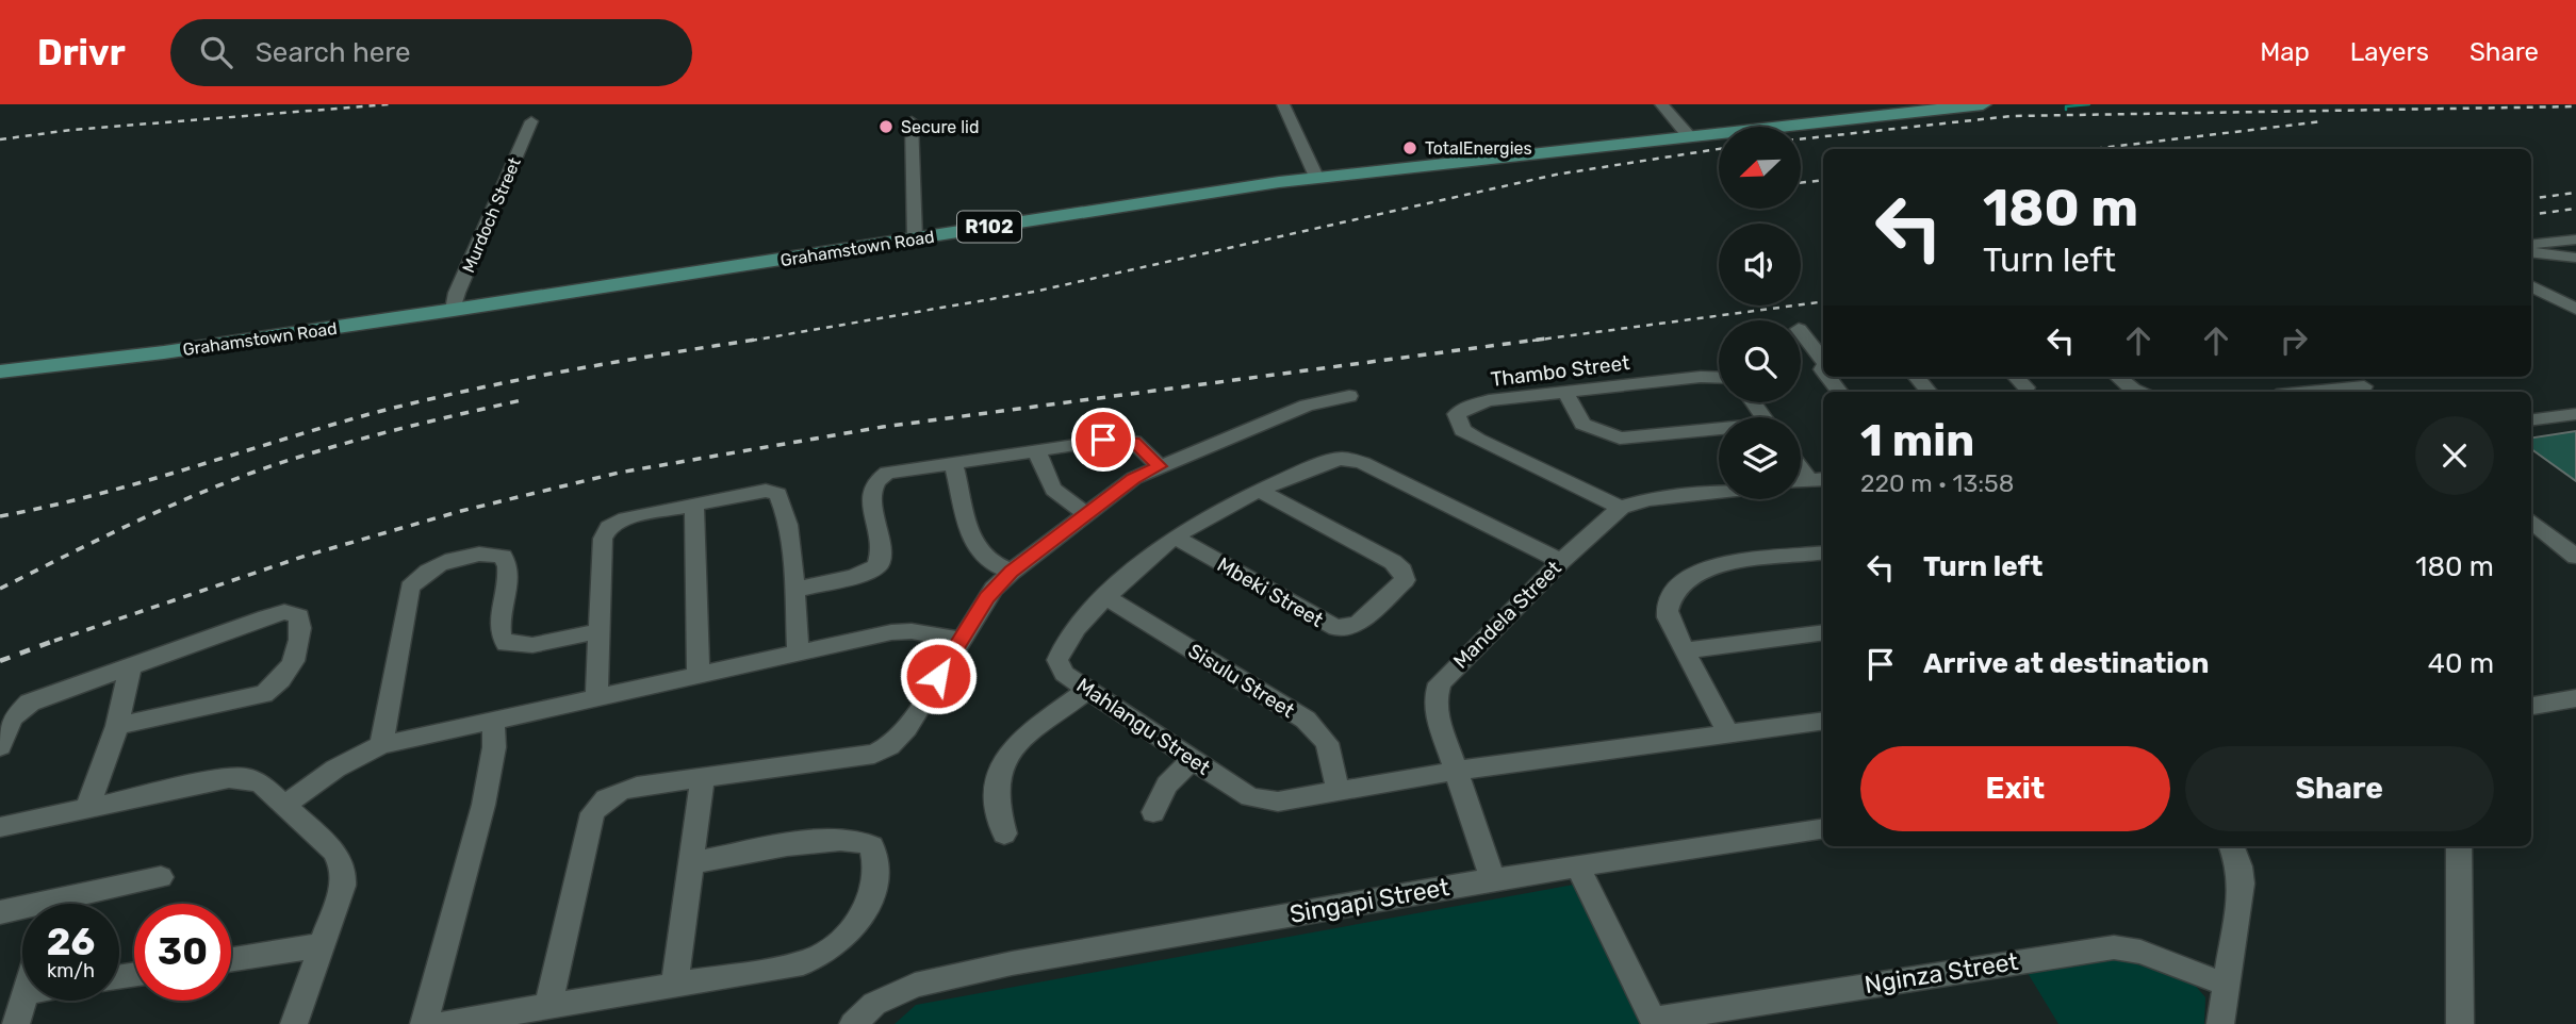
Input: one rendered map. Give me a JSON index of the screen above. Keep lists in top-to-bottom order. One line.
{"streets":{"main road":["R102","Grahamstown Road"],"street":["Murdoch Street","Thambo Street","Mbeki Street","Mandela Street","Sisulu Street","Mahlangu Street","Singapi Street","Nginza Street"]},"crossings":[["Murdoch Street","Grahamstown Road"],["Thambo Street","Mandela Street"],["Mbeki Street","Mahlangu Street"],["Mandela Street","Mahlangu Street"],["Mandela Street","Singapi Street"],["Sisulu Street","Mahlangu Street"]],"places":["Secure lid","TotalEnergies"],"north":"bottom left","page":{"header":"Drivr","search":"Search here","nav":["Map","Layers","Share"],"turn":["180 m","Turn left"],"heading":["1 min","220 m · 13:58"],"list":[{"name":"Turn left","value":"180 m"},{"name":"Arrive at destination","value":"40 m"}],"buttons":["Exit","Share"],"speed":"26 km/h","limit":"30"}}
